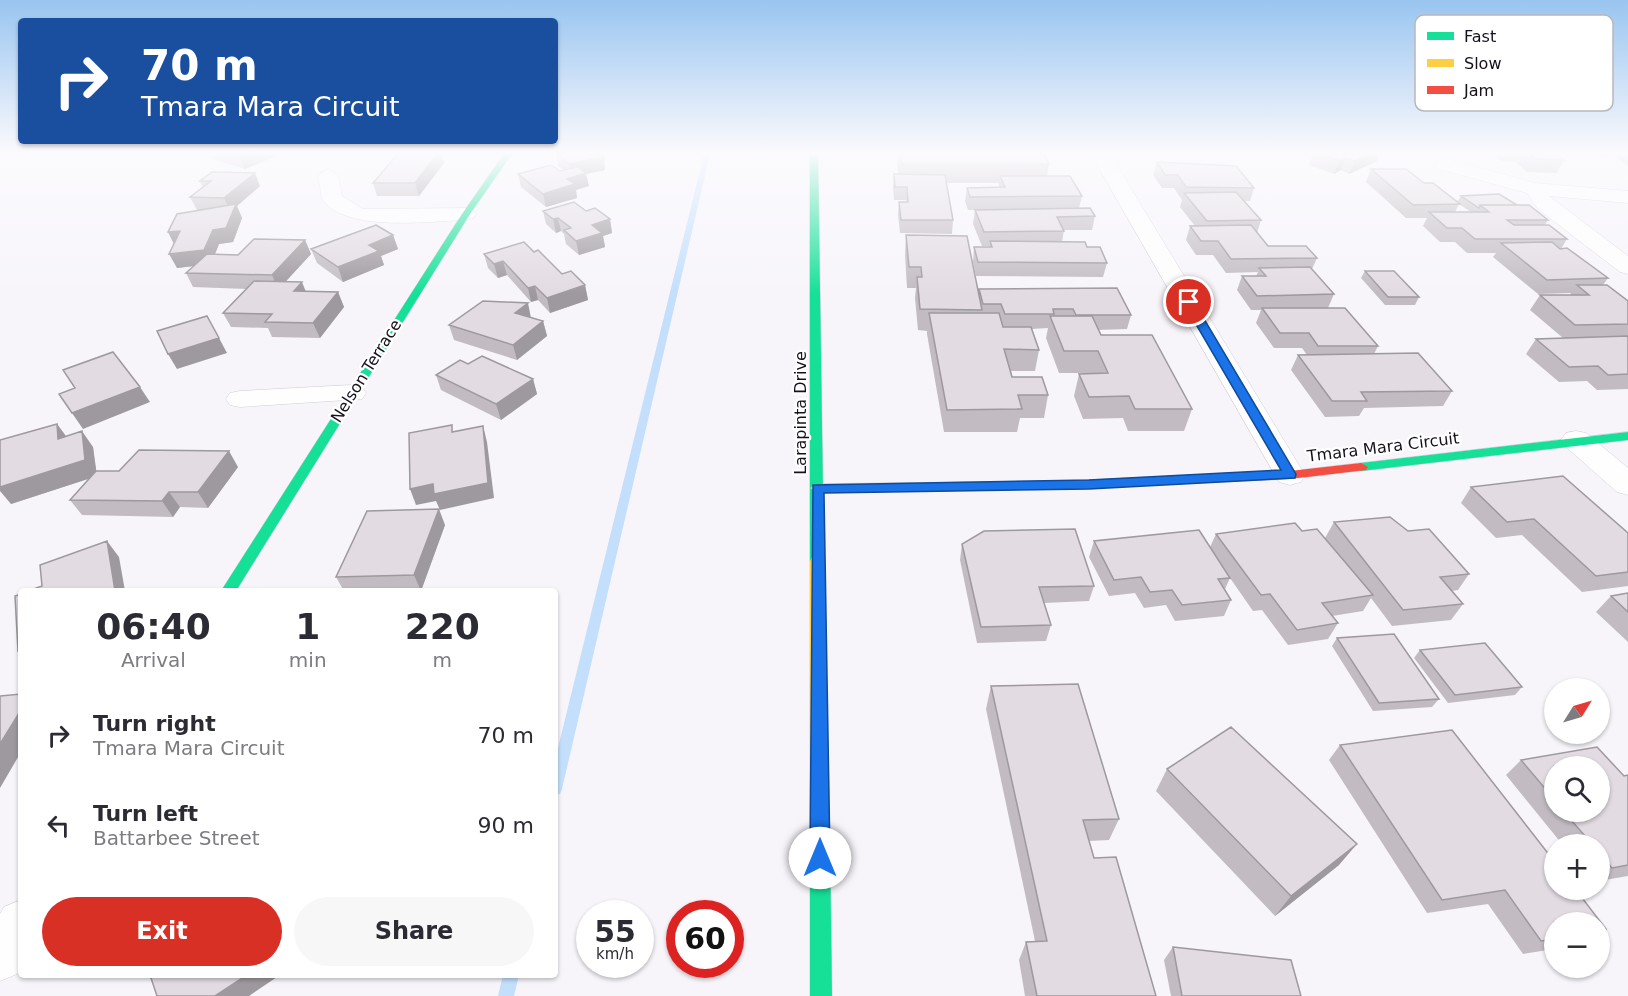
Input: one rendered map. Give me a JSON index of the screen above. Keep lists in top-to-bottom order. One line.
{"streets":{"street":["Nelson Terrace","Larapinta Drive","Tmara Mara Circuit"]},"crossings":[["Larapinta Drive","Tmara Mara Circuit"]],"legend":["Fast","Slow","Jam"],"north":"top right","page":{"turn":["70 m","Tmara Mara Circuit"],"eta":["06:40","Arrival","1","min","220","m"],"map_buttons":["+","−"],"list":[{"name":"Turn right","note":"Tmara Mara Circuit","value":"70 m"},{"name":"Turn left","note":"Battarbee Street","value":"90 m"}],"buttons":["Exit","Share"],"speed":"55 km/h","limit":"60"}}
